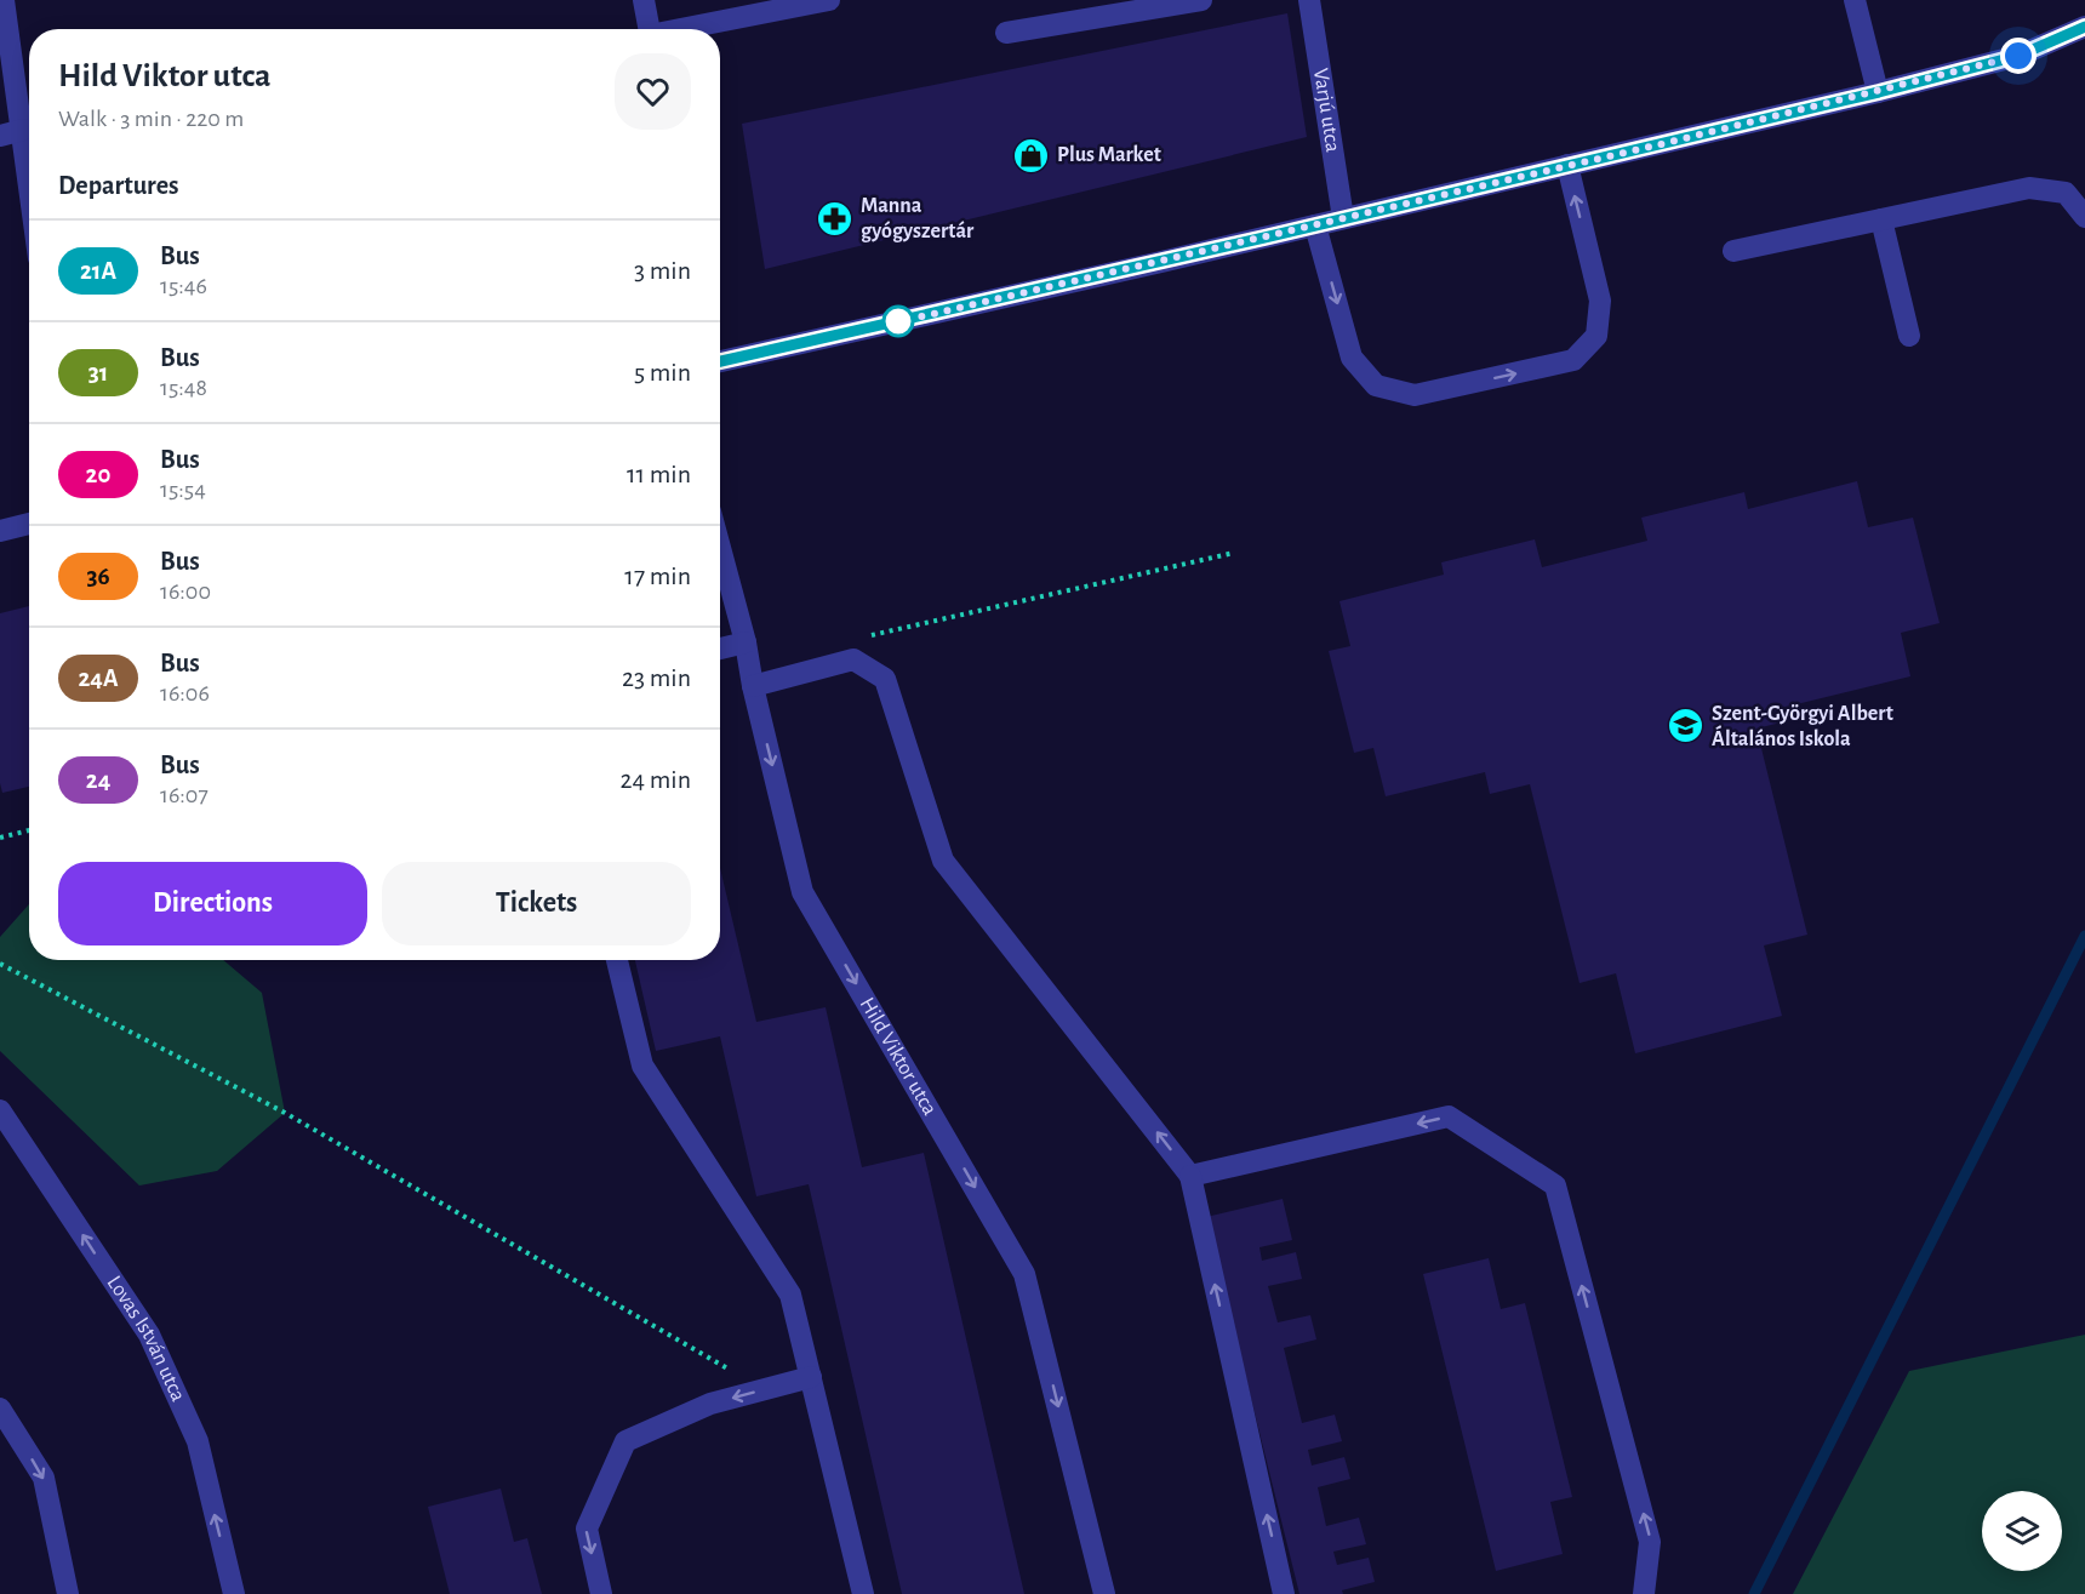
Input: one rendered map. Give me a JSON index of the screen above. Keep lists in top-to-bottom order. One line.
{"streets":{"street":["Varjú utca","Hild Viktor utca","Lovas István utca"]},"places":{"shop":["Plus Market"],"pharmacy":["Manna gyógyszertár"],"school or university":["Szent-Györgyi Albert Általános Iskola"]},"lines":["bus line 21A"],"page":{"heading":[["Hild Viktor utca","Walk · 3 min · 220 m"],"Departures"],"list":[{"mark":"21A","name":"Bus","note":"15:46","value":"3 min"},{"mark":"31","name":"Bus","note":"15:48","value":"5 min"},{"mark":"20","name":"Bus","note":"15:54","value":"11 min"},{"mark":"36","name":"Bus","note":"16:00","value":"17 min"},{"mark":"24A","name":"Bus","note":"16:06","value":"23 min"},{"mark":"24","name":"Bus","note":"16:07","value":"24 min"}],"buttons":["Directions","Tickets"]}}
